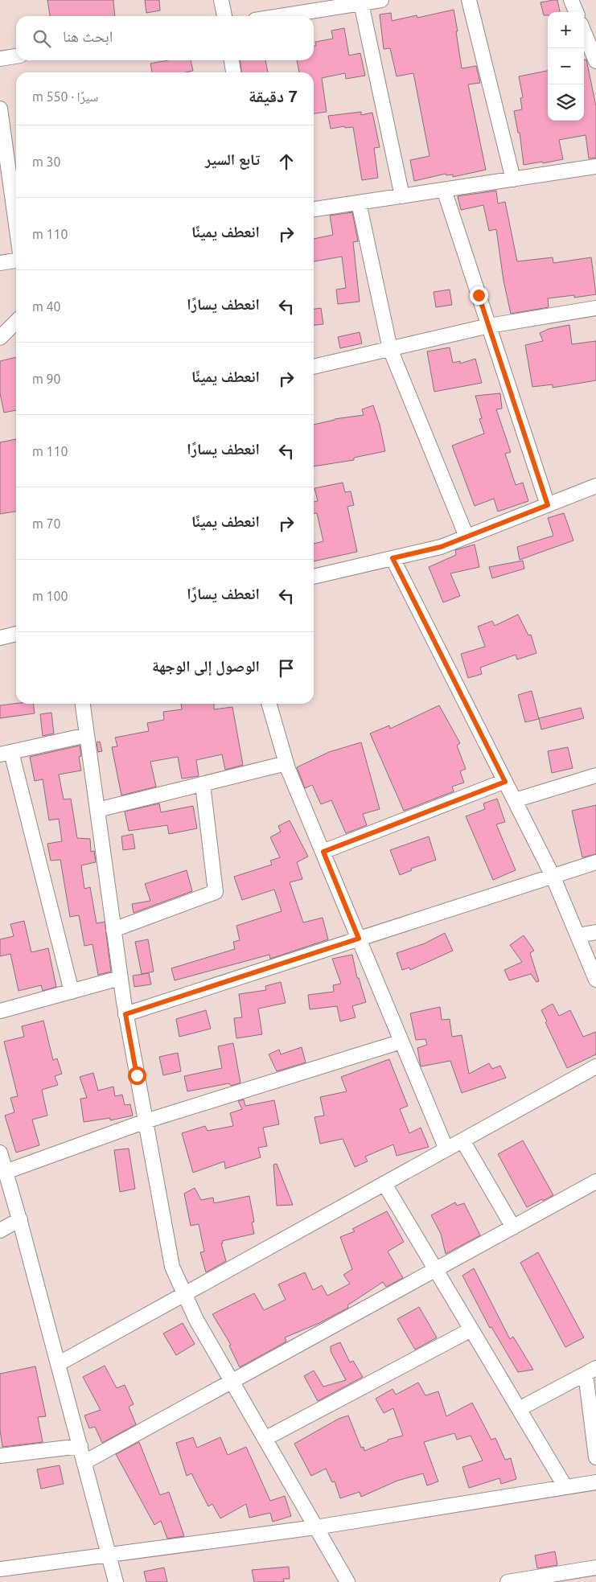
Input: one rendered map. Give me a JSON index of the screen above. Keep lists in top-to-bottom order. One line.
{"page":{"map_buttons":["+","−"],"search":"ابحث هنا","heading":["7 دقيقة","سيرًا · 550 m"],"list":[["تابع السير","30 m"],["انعطف يمينًا","110 m"],["انعطف يسارًا","40 m"],["انعطف يمينًا","90 m"],["انعطف يسارًا","110 m"],["انعطف يمينًا","70 m"],["انعطف يسارًا","100 m"],"الوصول إلى الوجهة"]}}
